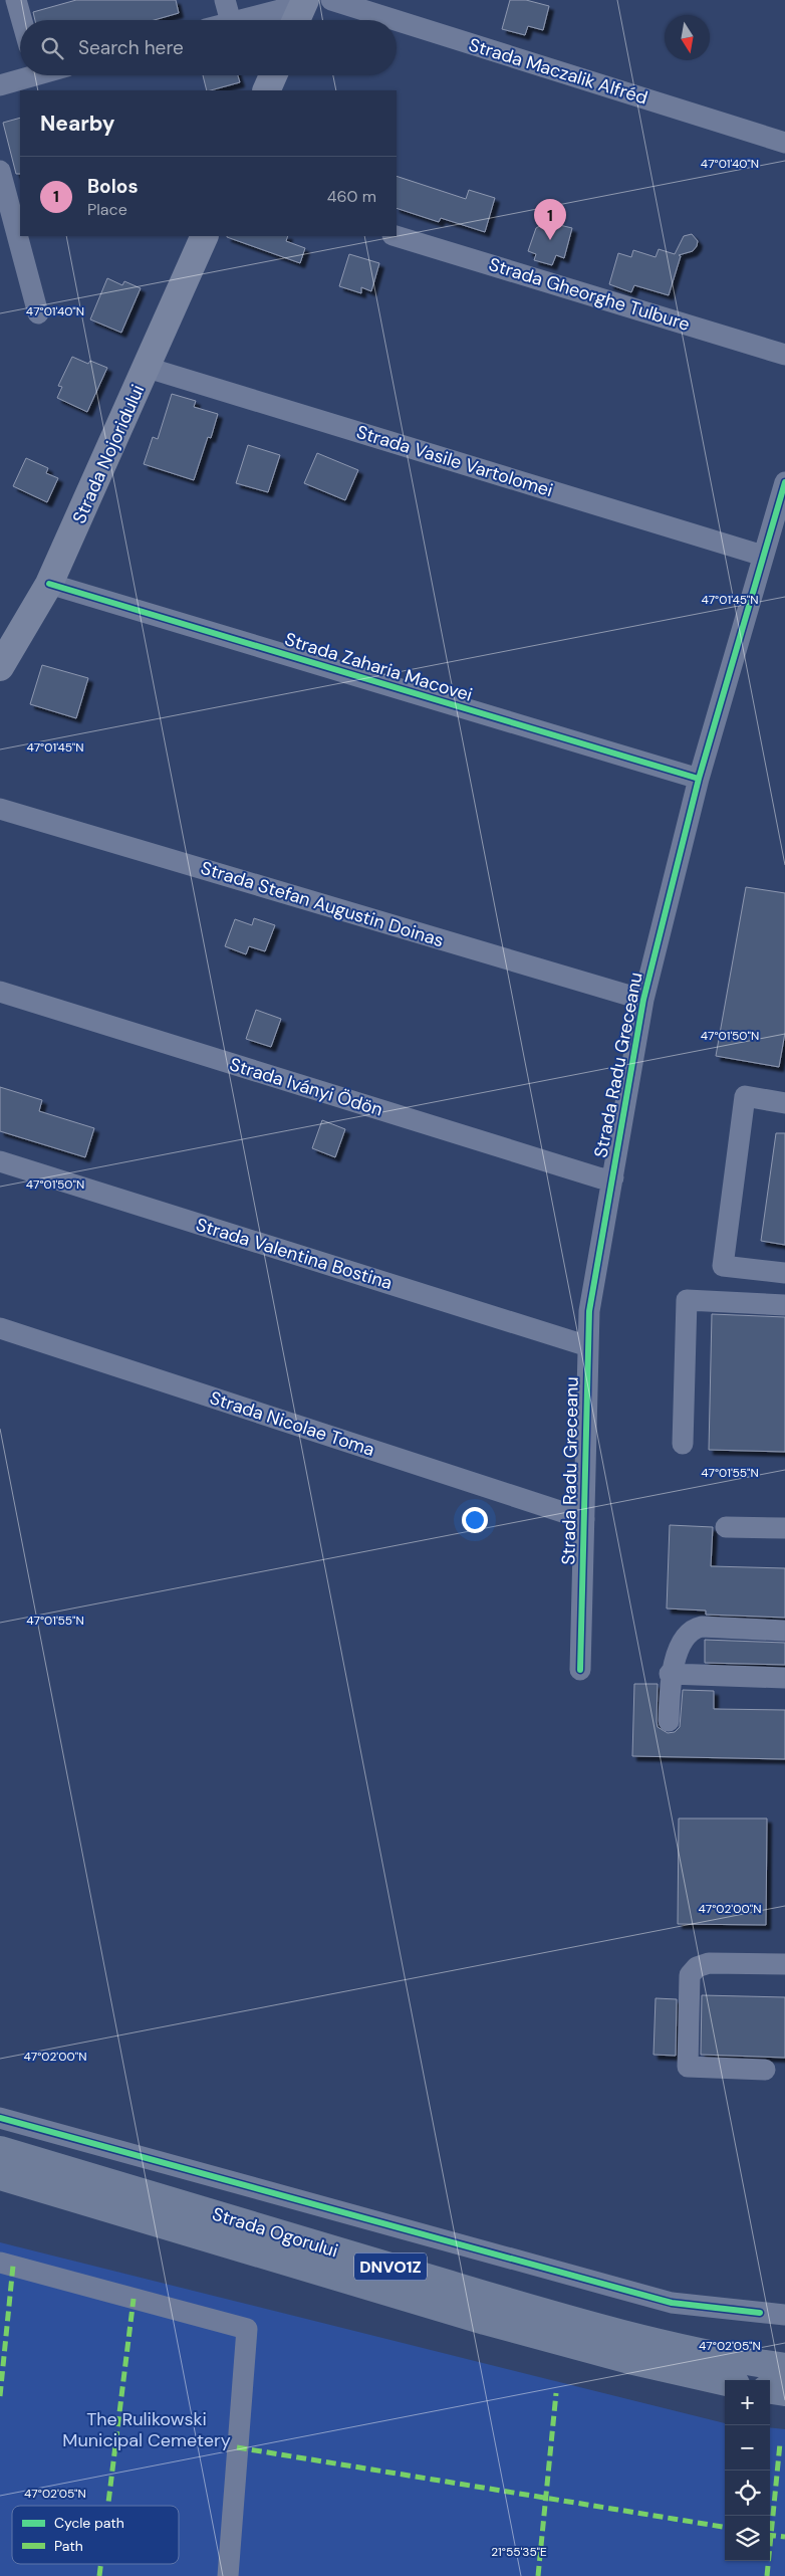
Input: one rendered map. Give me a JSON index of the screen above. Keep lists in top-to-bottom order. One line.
{"streets":{"highway":["Strada Ogorului","DNVO1Z"],"main road":["Strada Nojoridului"],"street":["Strada Maczalik Alfréd","Strada Gheorghe Tulbure","Strada Vasile Vartolomei","Strada Zaharia Macovei","Strada Stefan Augustin Doinas","Strada Radu Greceanu","Strada Iványi Ödön","Strada Valentina Bostina","Strada Nicolae Toma"]},"crossings":[["Strada Nojoridului","Strada Vasile Vartolomei"],["Strada Nojoridului","Strada Zaharia Macovei"],["Strada Vasile Vartolomei","Strada Radu Greceanu"],["Strada Zaharia Macovei","Strada Radu Greceanu"],["Strada Stefan Augustin Doinas","Strada Radu Greceanu"],["Strada Radu Greceanu","Strada Iványi Ödön"],["Strada Radu Greceanu","Strada Valentina Bostina"],["Strada Radu Greceanu","Strada Nicolae Toma"]],"parks":["The Rulikowski Municipal Cemetery"],"legend":["Cycle path","Path"],"north":"bottom","page":{"search":"Search here","heading":"Nearby","list":[{"mark":"1","name":"Bolos","note":"Place","value":"460 m"}],"pins":"1","map_buttons":["+","−"]},"coordinates":["47°01'40\"N","47°01'45\"N","47°01'50\"N","47°01'55\"N","47°02'00\"N","47°02'05\"N","21°55'35\"E"]}
